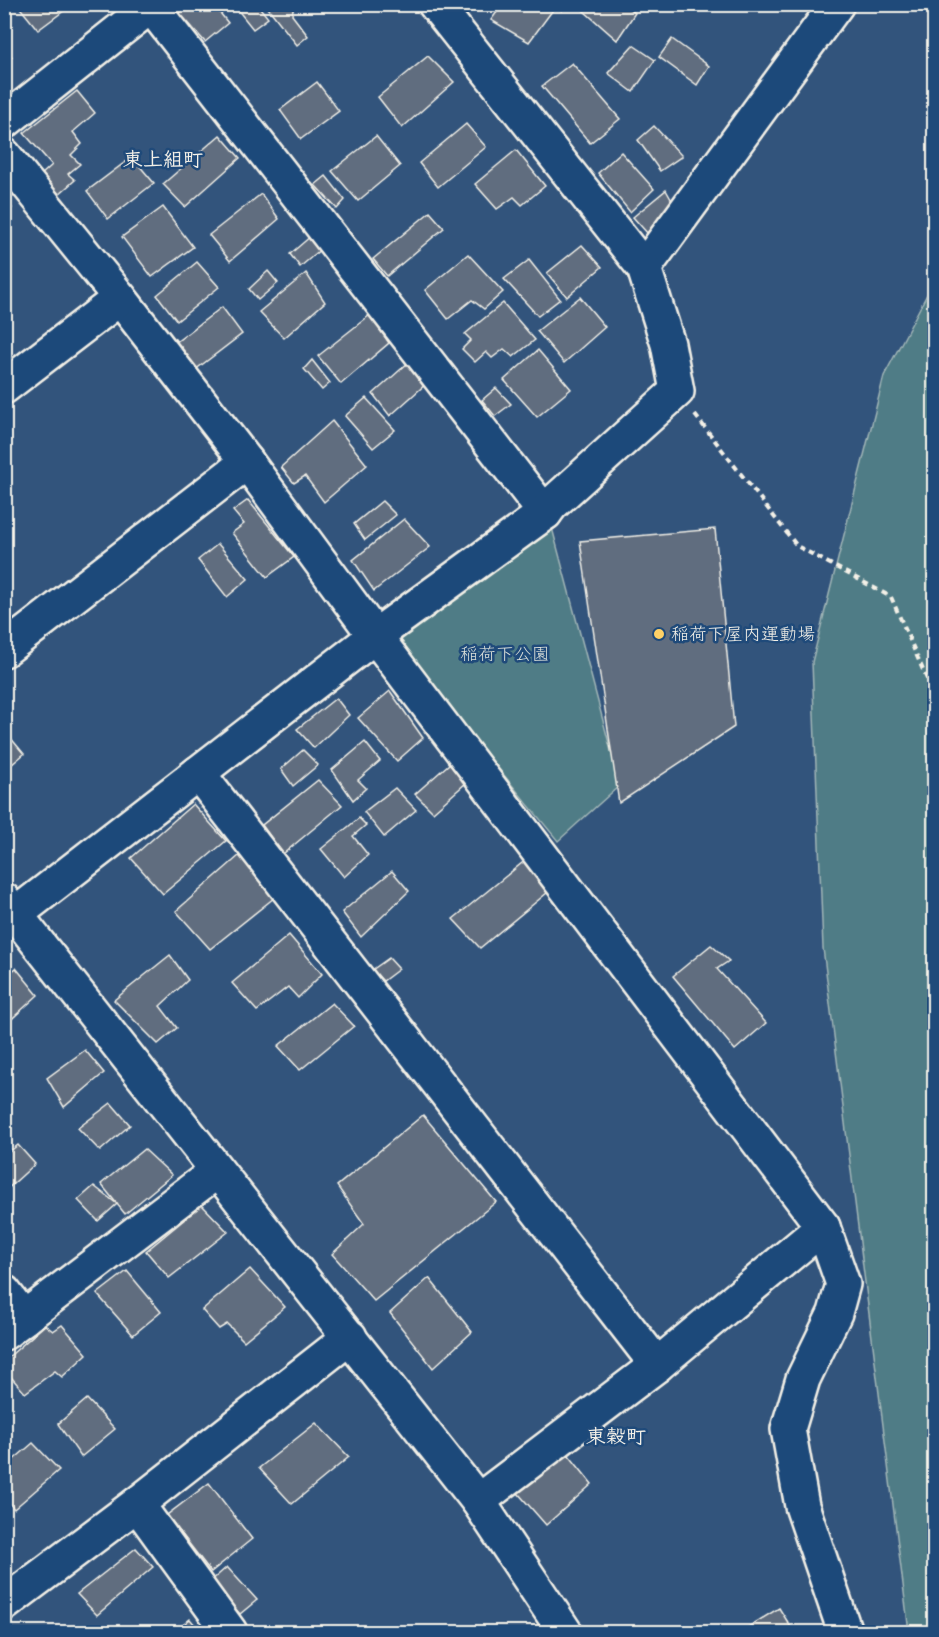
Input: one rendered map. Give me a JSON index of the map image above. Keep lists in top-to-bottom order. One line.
{"districts":["東上組町","東穀町"],"parks":["稲荷下公園"],"places":["稲荷下屋内運動場"]}
